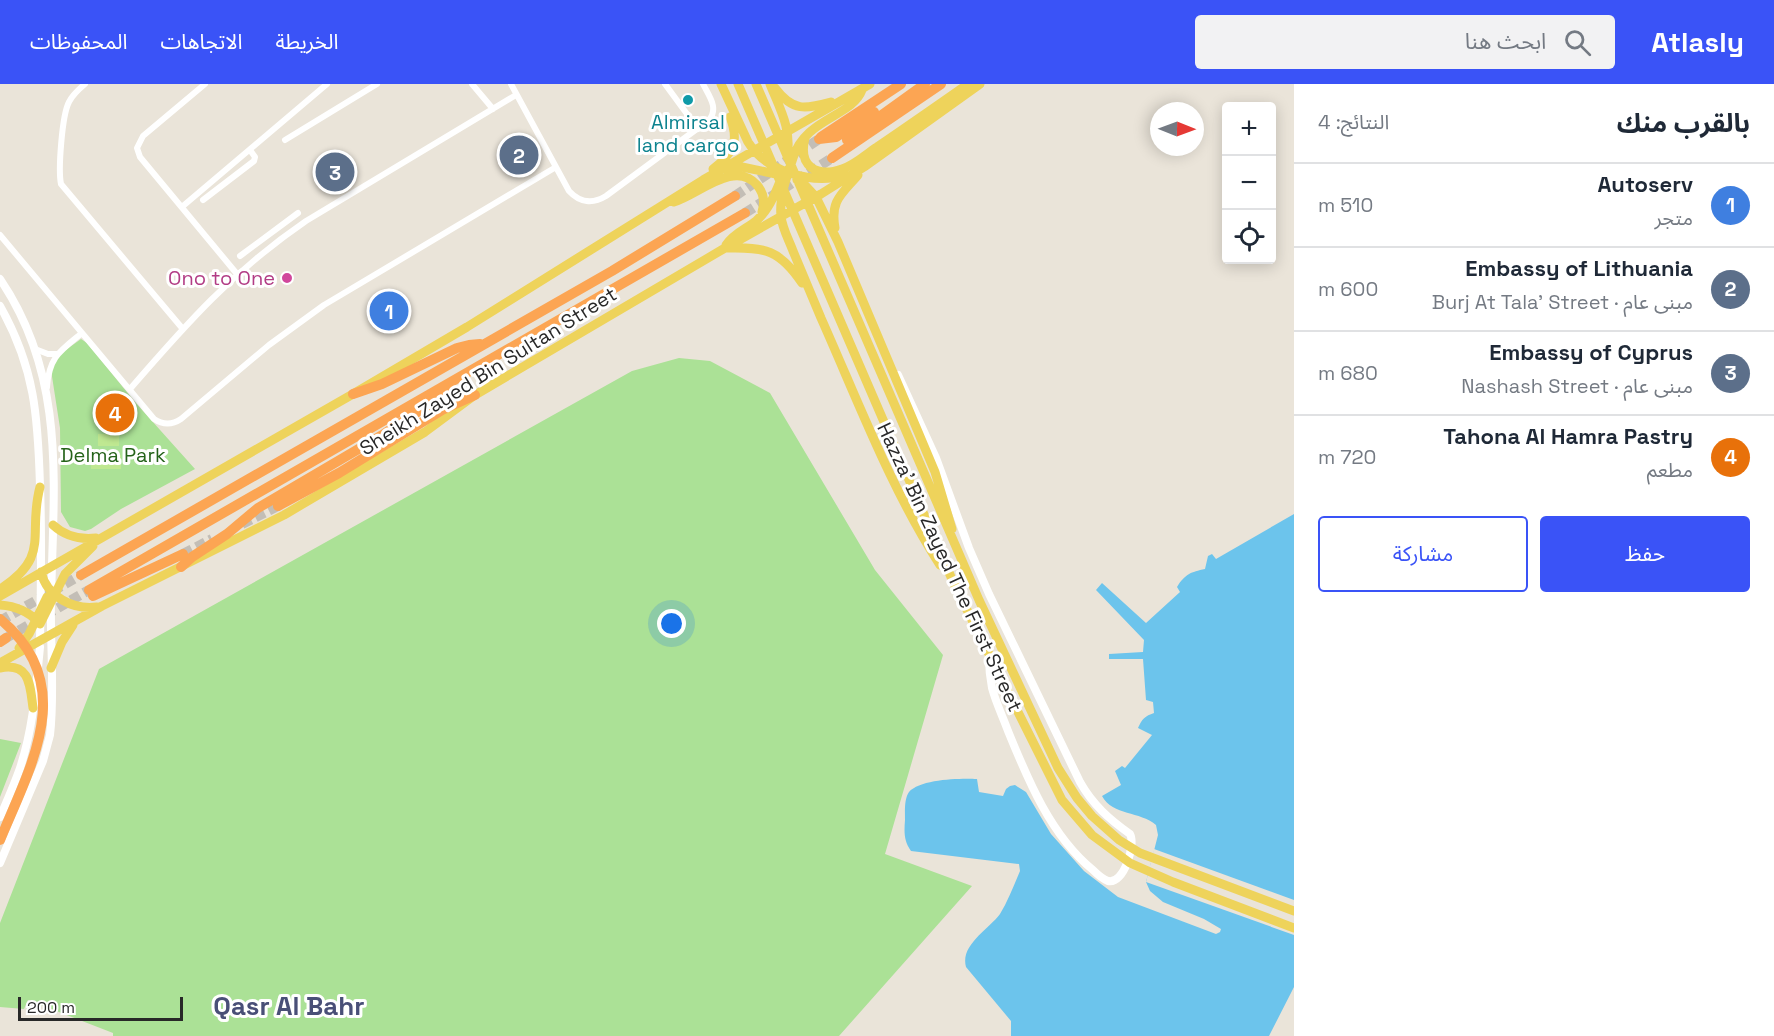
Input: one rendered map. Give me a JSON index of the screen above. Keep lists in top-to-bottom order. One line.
{"streets":{"highway":["Sheikh Zayed Bin Sultan Street"],"main road":["Hazza' Bin Zayed The First Street"]},"districts":["Qasr Al Bahr"],"parks":["Delma Park"],"places":["Almirsal land cargo","Ono to One"],"scale_bar":"200 m","north":"right","page":{"header":"Atlasly","search":"ابحث هنا","nav":["الخريطة","الاتجاهات","المحفوظات"],"heading":["بالقرب منك","النتائج: 4"],"map_buttons":["+","−"],"pins":["2","3","1","4"],"list":[{"mark":"1","name":"Autoserv","note":"متجر","value":"510 m"},{"mark":"2","name":"Embassy of Lithuania","note":"مبنى عام · Burj At Tala' Street","value":"600 m"},{"mark":"3","name":"Embassy of Cyprus","note":"مبنى عام · Nashash Street","value":"680 m"},{"mark":"4","name":"Tahona Al Hamra Pastry","note":"مطعم","value":"720 m"}],"buttons":["حفظ","مشاركة"],"scale":"200 m"}}
